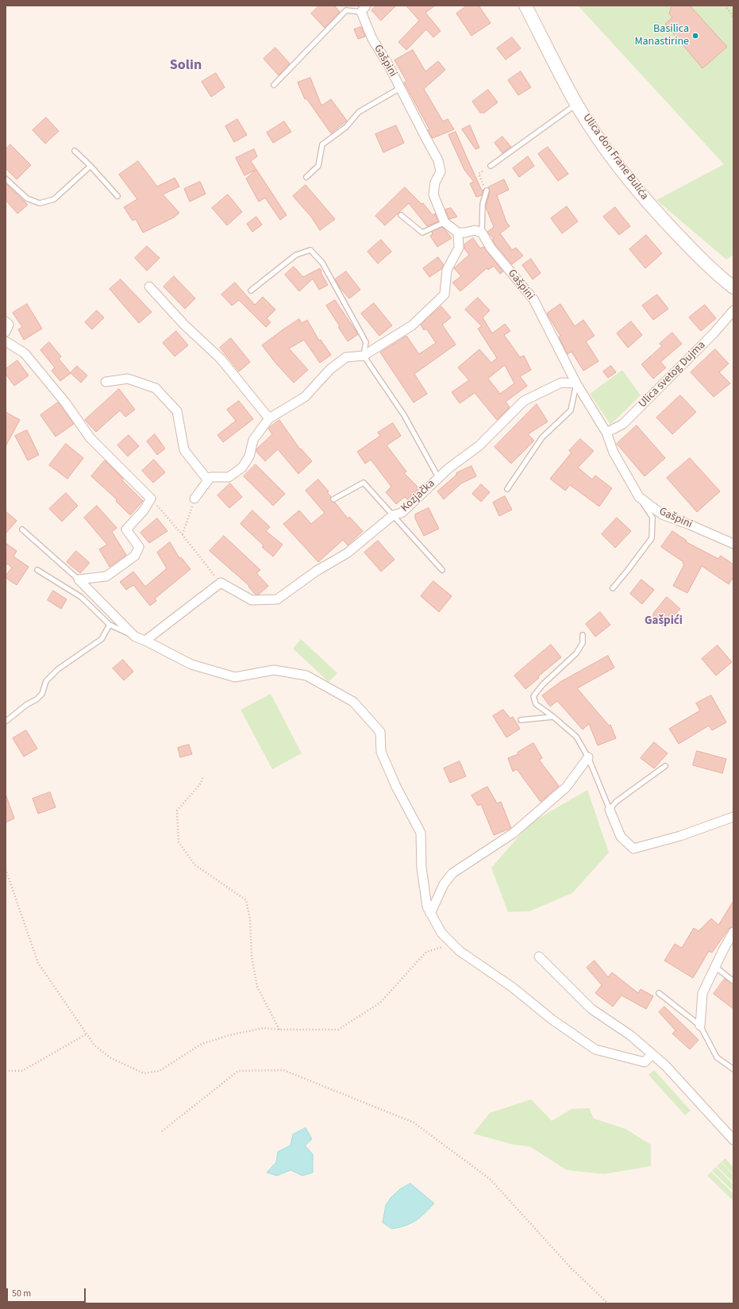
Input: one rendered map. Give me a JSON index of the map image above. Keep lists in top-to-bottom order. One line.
{"streets":{"street":["Gašpini","Ulica don Frane Bulića","Ulica svetog Dujma","Kozjačka"]},"crossings":[["Gašpini","Ulica svetog Dujma"],["Gašpini","Kozjačka"]],"districts":["Solin","Gašpići"],"places":["Basilica Manastirine"],"scale_bar":"50 m"}
